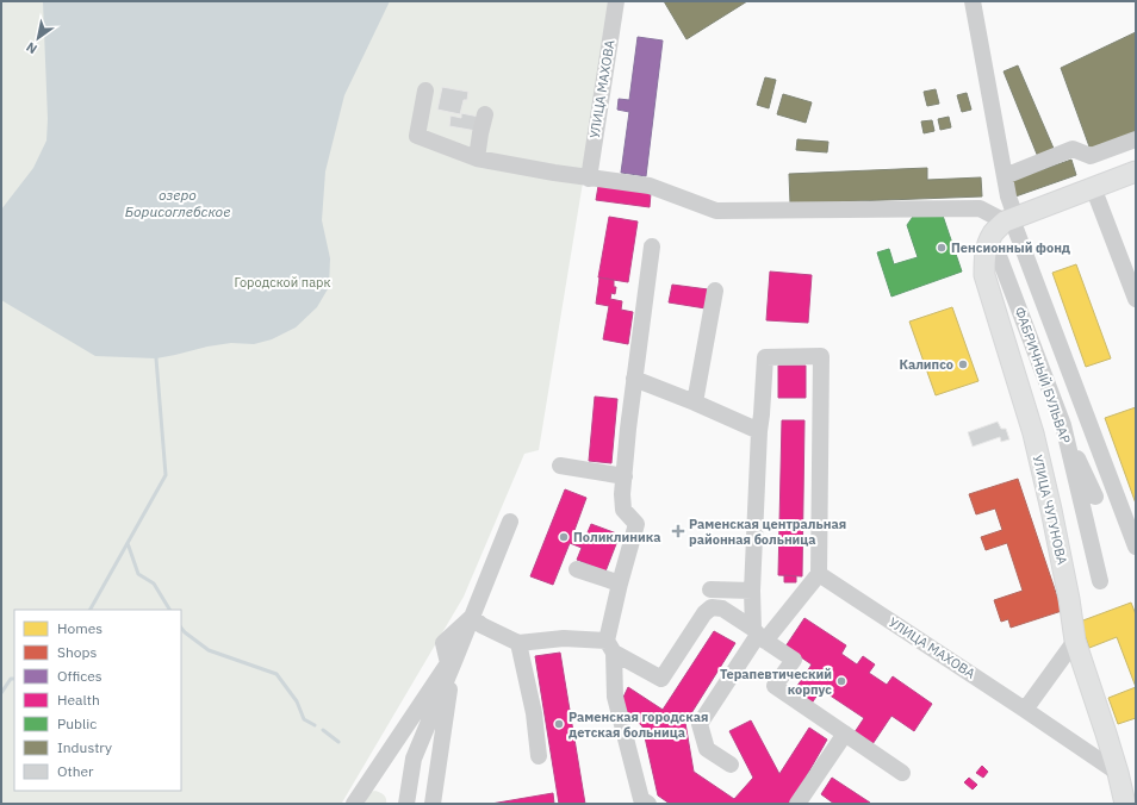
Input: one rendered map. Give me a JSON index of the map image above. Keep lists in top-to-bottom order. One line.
{"streets":{"main road":["УЛИЦА ЧУГУНОВА"],"street":["УЛИЦА МАХОВА","ФАБРИЧНЫЙ БУЛЬВАР"]},"crossings":[["УЛИЦА МАХОВА","УЛИЦА ЧУГУНОВА"]],"water":["озеро Борисоглебское"],"parks":["Городской парк"],"places":{"other":["Пенсионный фонд","Калипсо","Поликлиника","Терапевтический корпус","Раменская городская детская больница"],"health":["Раменская центральная районная больница"]},"legend":["Homes","Shops","Offices","Health","Public","Industry","Other"],"north":"bottom left"}
